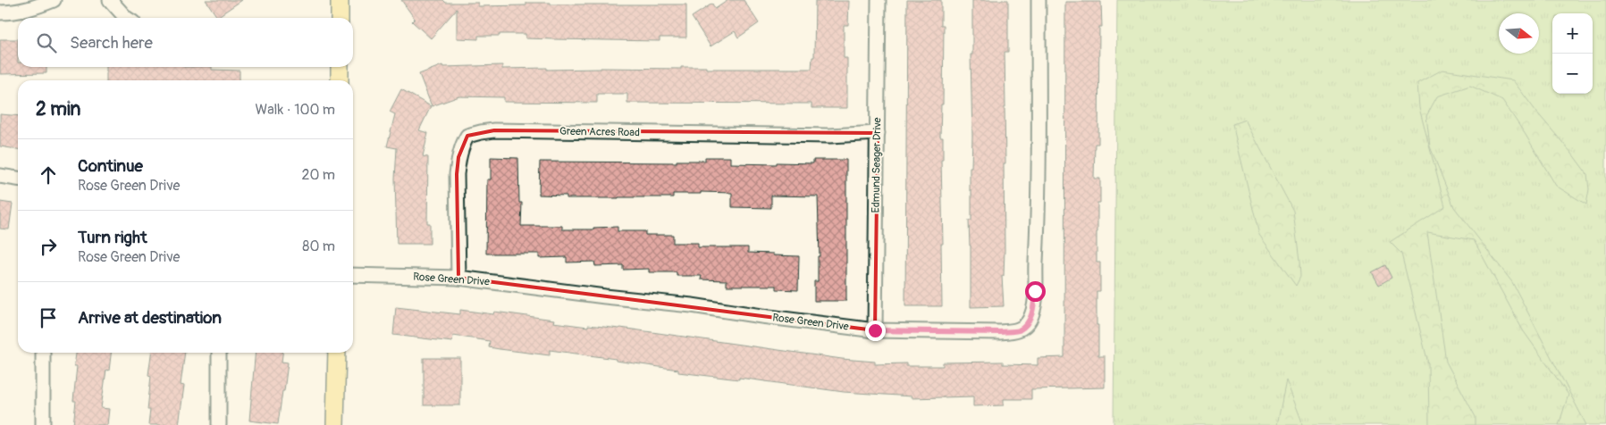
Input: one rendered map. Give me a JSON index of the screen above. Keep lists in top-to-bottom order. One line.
{"streets":{"street":["Green Acres Road","Edmund Seager Drive","Rose Green Drive"]},"crossings":[["Green Acres Road","Edmund Seager Drive"],["Green Acres Road","Rose Green Drive"],["Edmund Seager Drive","Rose Green Drive"]],"north":"right","page":{"map_buttons":["+","−"],"search":"Search here","heading":["2 min","Walk · 100 m"],"list":[["Continue","Rose Green Drive","20 m"],["Turn right","Rose Green Drive","80 m"],"Arrive at destination"]}}
